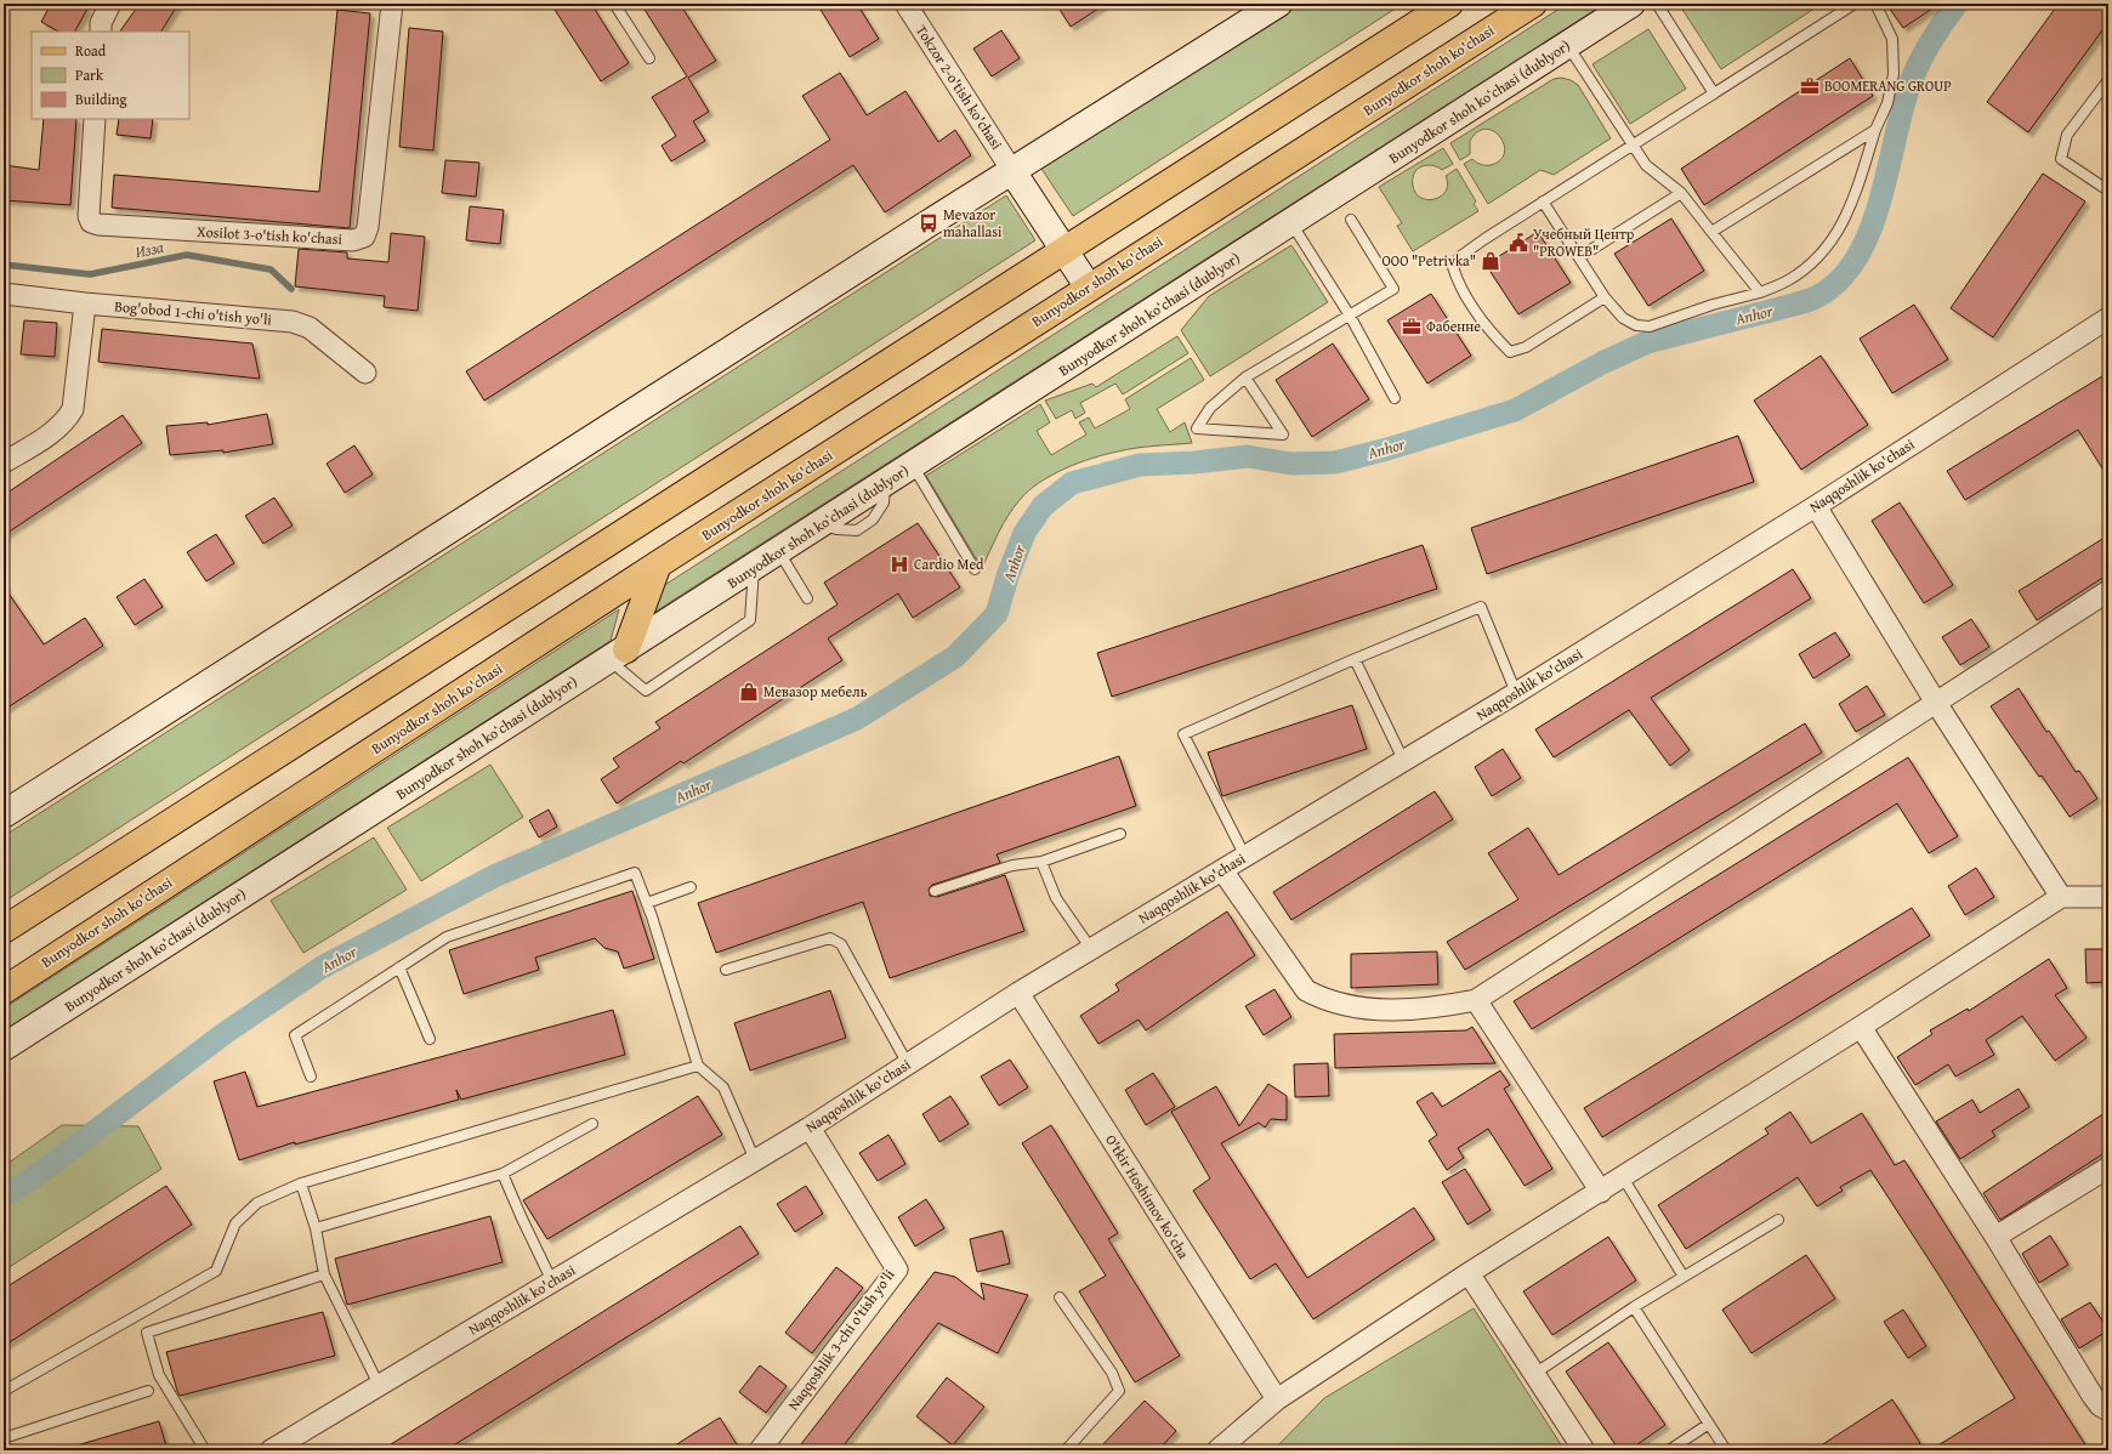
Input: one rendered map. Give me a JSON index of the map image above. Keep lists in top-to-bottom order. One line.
{"streets":{"main road":["Bunyodkor shoh ko'chasi"],"street":["Tokzor 2-o'tish ko'chasi","Bunyodkor shoh koʻchasi (dublyor)","Xosilot 3-o'tish ko'chasi","Bog'obod 1-chi o'tish yo'li","Naqqoshlik ko'chasi","O'tkir Hoshimov ko'cha","Naqqoshlik 3-chi o'tish yo'li"]},"crossings":[["Naqqoshlik ko'chasi","O'tkir Hoshimov ko'cha"],["Naqqoshlik ko'chasi","Naqqoshlik 3-chi o'tish yo'li"]],"water":["Изза","Anhor"],"places":{"office":["BOOMERANG GROUP","Фабенне"],"bus stop":["Mevazor mahallasi"],"public building":["Учебный Центр \"PROWEB\""],"shop":["ООО \"Petrivka\"","Мевазор мебель"],"hospital":["Cardio Med"]},"legend":["Road","Park","Building"]}
